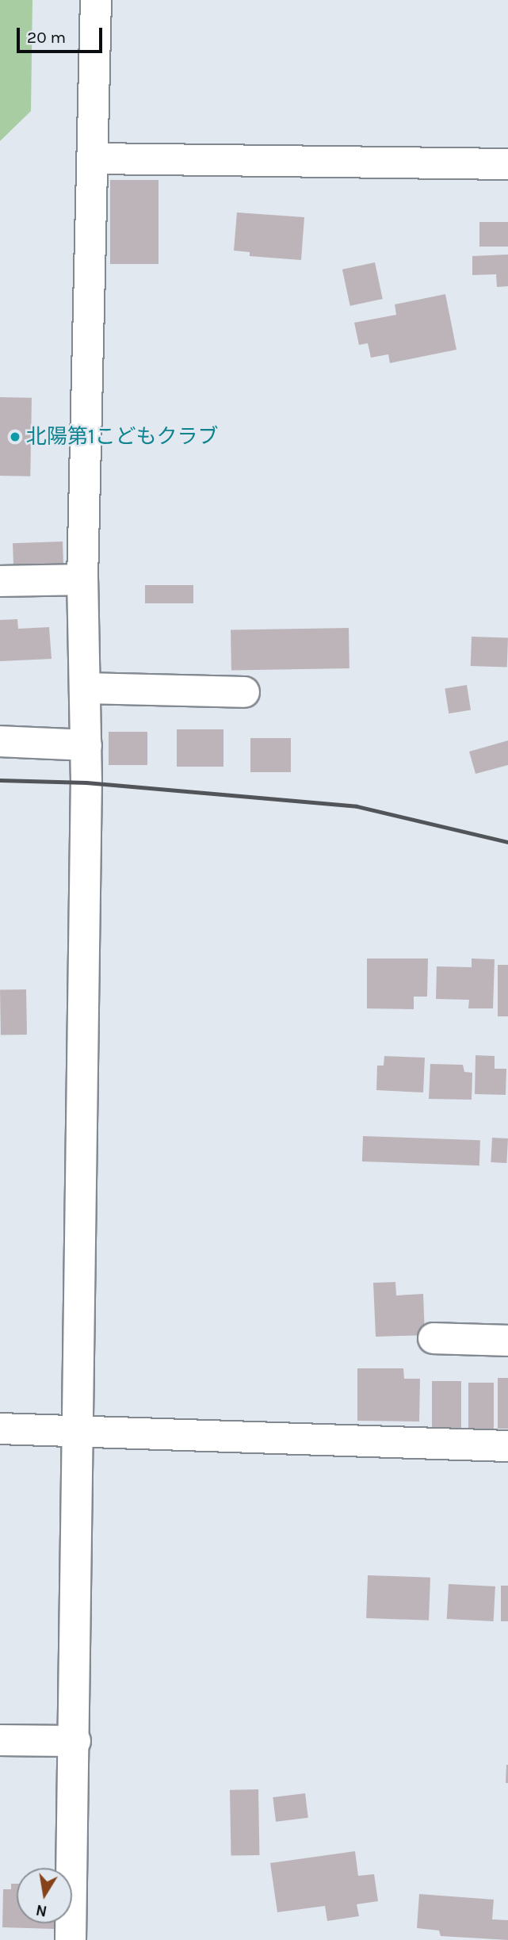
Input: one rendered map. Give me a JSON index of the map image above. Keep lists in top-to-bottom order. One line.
{"places":["北陽第1こどもクラブ"],"scale_bar":"20 m","north":"bottom"}
